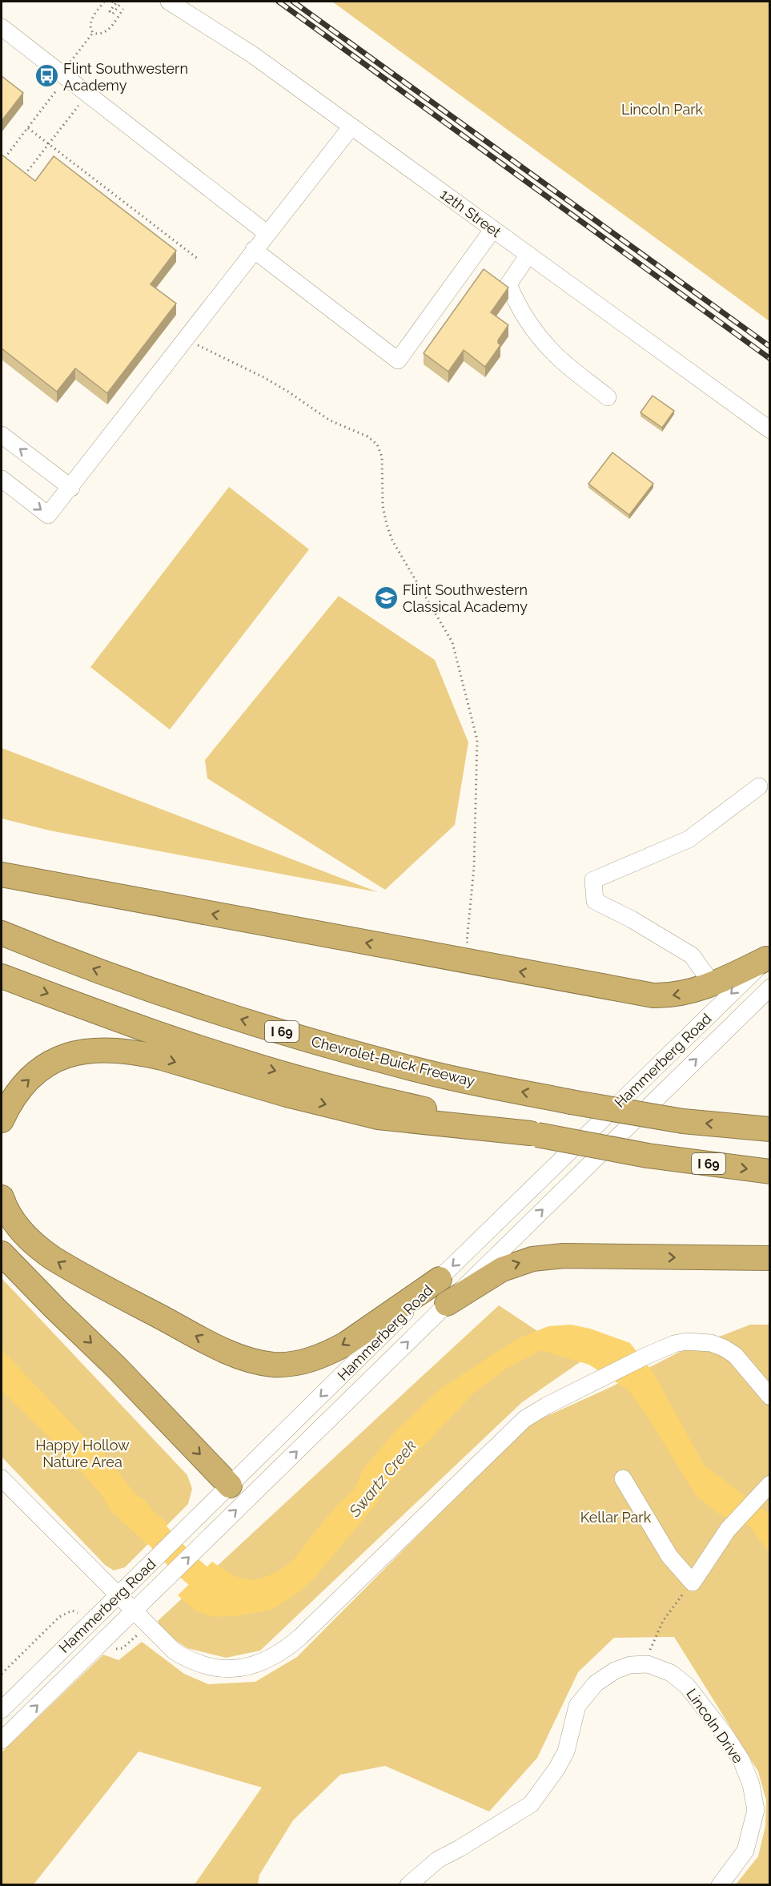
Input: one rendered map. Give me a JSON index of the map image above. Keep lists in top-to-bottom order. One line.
{"streets":{"highway":["I 69","Chevrolet-Buick Freeway"],"street":["12th Street","Hammerberg Road","Lincoln Drive"]},"water":["Swartz Creek"],"parks":["Lincoln Park","Happy Hollow Nature Area","Kellar Park"],"places":{"bus stop":["Flint Southwestern Academy"],"school or university":["Flint Southwestern Classical Academy"]}}
